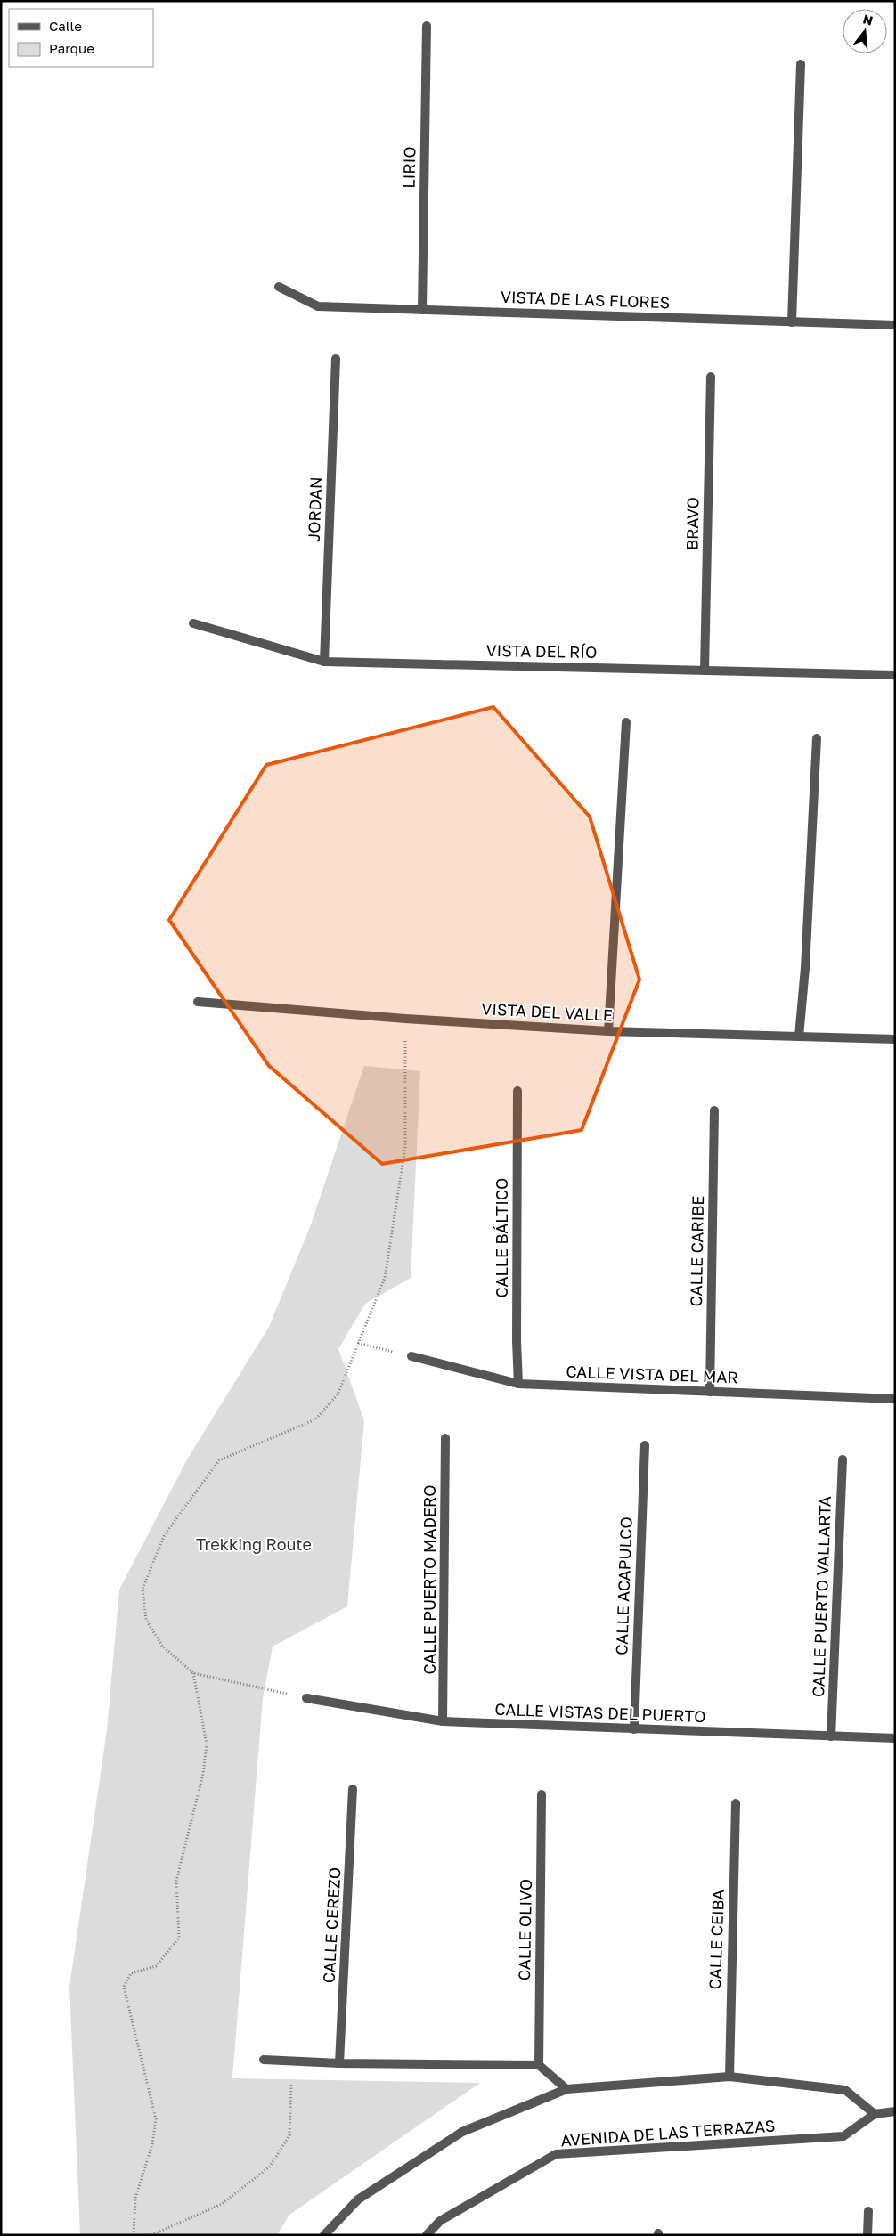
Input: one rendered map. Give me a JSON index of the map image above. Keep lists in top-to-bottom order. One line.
{"streets":{"street":["LIRIO","VISTA DE LAS FLORES","JORDAN","BRAVO","VISTA DEL RÍO","VISTA DEL VALLE","CALLE BÁLTICO","CALLE CARIBE","CALLE VISTA DEL MAR","CALLE PUERTO MADERO","CALLE ACAPULCO","CALLE PUERTO VALLARTA","CALLE VISTAS DEL PUERTO","CALLE CEREZO","CALLE OLIVO","CALLE CEIBA","AVENIDA DE LAS TERRAZAS"]},"crossings":[["LIRIO","VISTA DE LAS FLORES"],["JORDAN","VISTA DEL RÍO"],["BRAVO","VISTA DEL RÍO"],["CALLE BÁLTICO","CALLE VISTA DEL MAR"],["CALLE CARIBE","CALLE VISTA DEL MAR"],["CALLE PUERTO MADERO","CALLE VISTAS DEL PUERTO"],["CALLE ACAPULCO","CALLE VISTAS DEL PUERTO"],["CALLE PUERTO VALLARTA","CALLE VISTAS DEL PUERTO"]],"parks":["Trekking Route"],"legend":["Calle","Parque"],"north":"top"}
